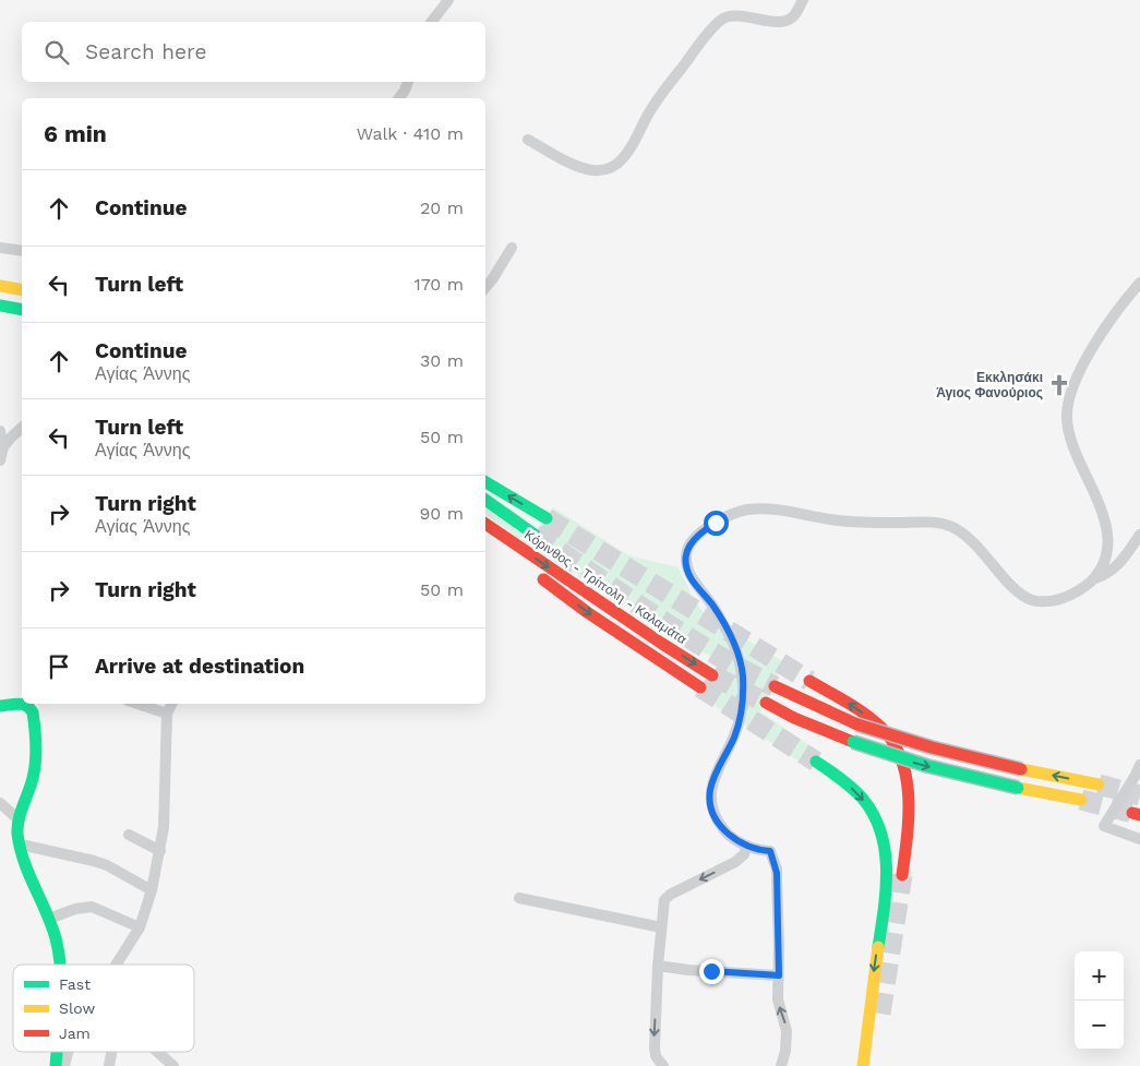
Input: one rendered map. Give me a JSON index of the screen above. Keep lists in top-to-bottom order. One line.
{"streets":{"main road":["Κόρινθος - Τρίπολη - Καλαμάτα"]},"places":{"church":["Εκκλησάκι Άγιος Φανούριος"]},"legend":["Fast","Slow","Jam"],"page":{"search":"Search here","heading":["6 min","Walk · 410 m"],"list":[["Continue","20 m"],["Turn left","170 m"],["Continue","Αγίας Άννης","30 m"],["Turn left","Αγίας Άννης","50 m"],["Turn right","Αγίας Άννης","90 m"],["Turn right","50 m"],"Arrive at destination"],"map_buttons":["+","−"]}}
